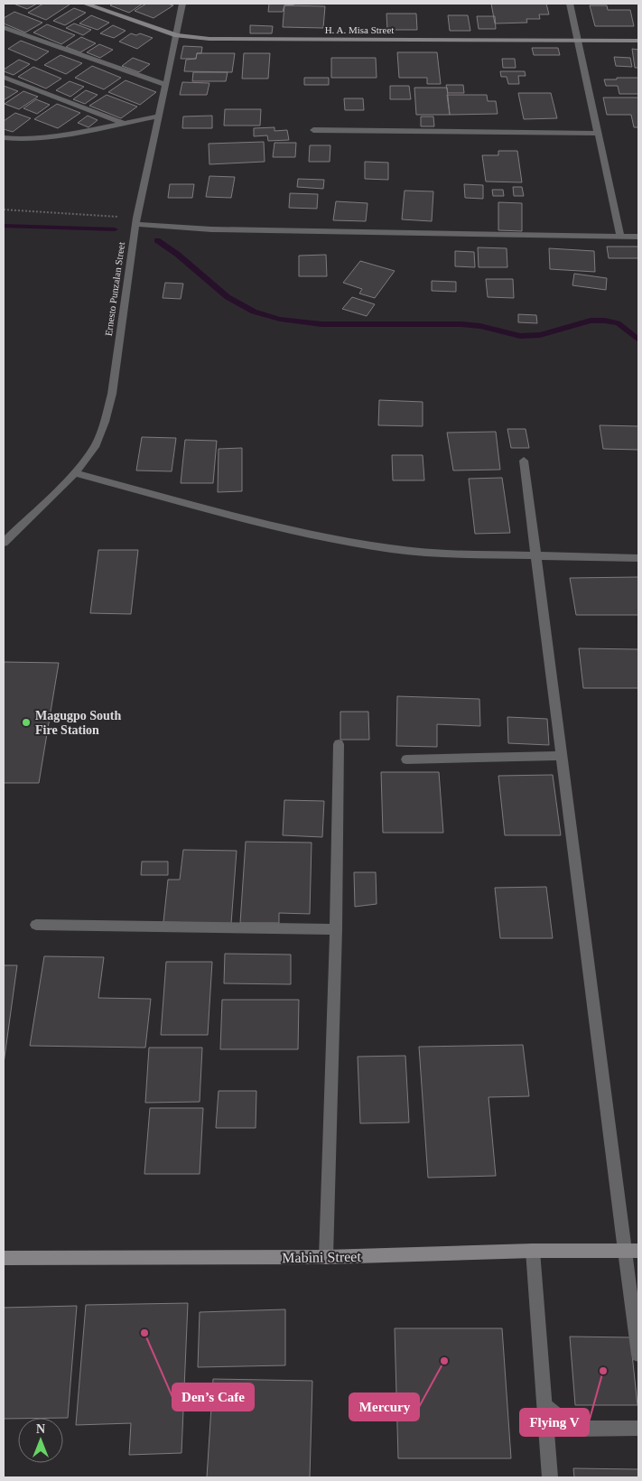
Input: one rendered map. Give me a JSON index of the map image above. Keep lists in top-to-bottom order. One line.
{"streets":{"street":["H. A. Misa Street","Ernesto Punzalan Street","Mabini Street"]},"crossings":[["H. A. Misa Street","Ernesto Punzalan Street"]],"places":["Magugpo South Fire Station","Den’s Cafe","Mercury","Flying V"],"north":"top"}
